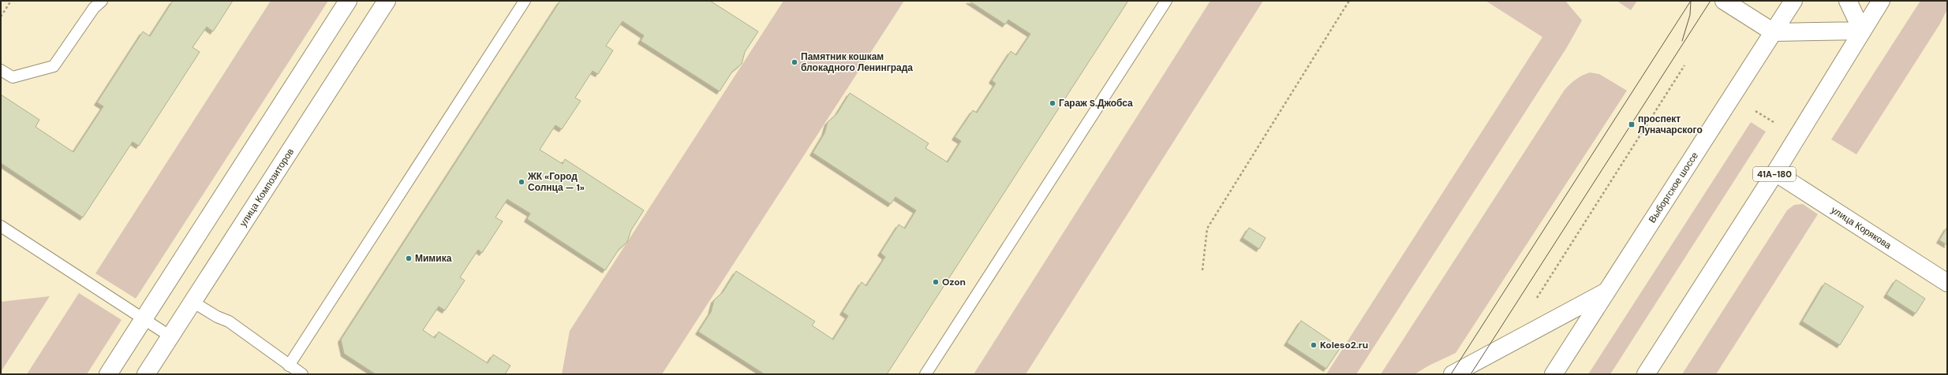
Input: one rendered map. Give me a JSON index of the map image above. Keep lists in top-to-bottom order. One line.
{"streets":{"street":["41А-180","улица Композиторов","Выборгское шоссе","улица Корякова"]},"crossings":[["41А-180","улица Корякова"]],"places":{"other":["Памятник кошкам блокадного Ленинграда","Гараж S.Джобса","ЖК «Город Солнца — 1»","Мимика","Ozon","Koleso2.ru"],"transit":["проспект Луначарского"]}}
